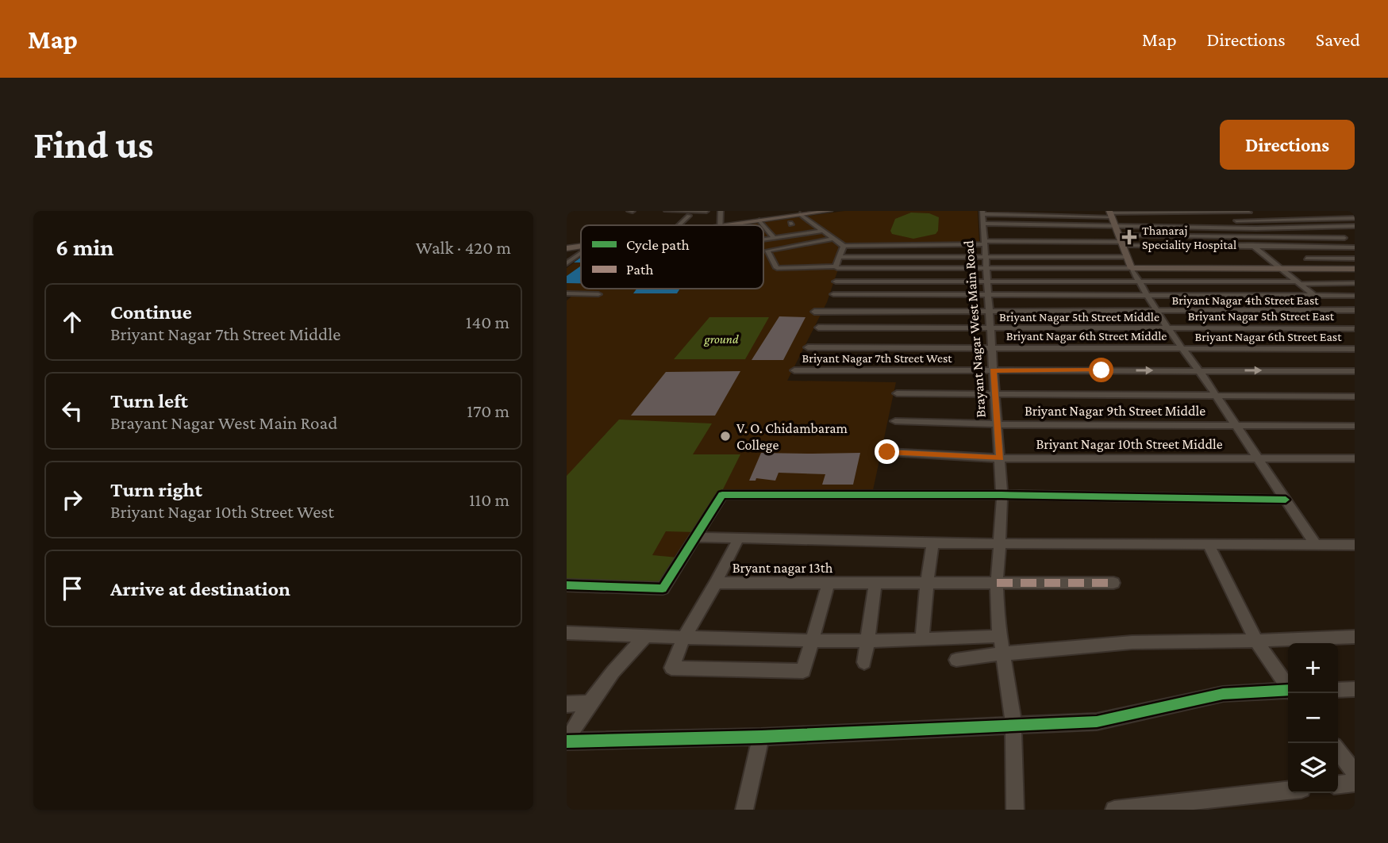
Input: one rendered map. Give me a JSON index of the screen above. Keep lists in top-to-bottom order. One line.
{"streets":{"street":["Briyant Nagar 4th Street East","Briyant Nagar 5th Street East","Briyant Nagar 5th Street Middle","Brayant Nagar West Main Road","Briyant Nagar 6th Street Middle","Briyant Nagar 6th Street East","Briyant Nagar 7th Street West","Briyant Nagar 9th Street Middle","Briyant Nagar 10th Street Middle","Bryant nagar 13th"]},"crossings":[["Briyant Nagar 4th Street East","Brayant Nagar West Main Road"],["Briyant Nagar 5th Street East","Briyant Nagar 5th Street Middle"],["Briyant Nagar 5th Street Middle","Brayant Nagar West Main Road"],["Brayant Nagar West Main Road","Briyant Nagar 6th Street Middle"],["Brayant Nagar West Main Road","Briyant Nagar 7th Street West"],["Brayant Nagar West Main Road","Briyant Nagar 9th Street Middle"],["Brayant Nagar West Main Road","Briyant Nagar 10th Street Middle"],["Brayant Nagar West Main Road","Bryant nagar 13th"],["Briyant Nagar 6th Street Middle","Briyant Nagar 6th Street East"]],"parks":["ground"],"places":{"health":["Thanaraj Speciality Hospital"],"other":["V. O. Chidambaram College"]},"legend":["Cycle path","Path"],"page":{"header":"Map","nav":["Map","Directions","Saved"],"buttons":"Directions","title":"Find us","heading":["6 min","Walk · 420 m"],"list":[["Continue","Briyant Nagar 7th Street Middle","140 m"],["Turn left","Brayant Nagar West Main Road","170 m"],["Turn right","Briyant Nagar 10th Street West","110 m"],"Arrive at destination"],"map_buttons":["+","−"]}}
